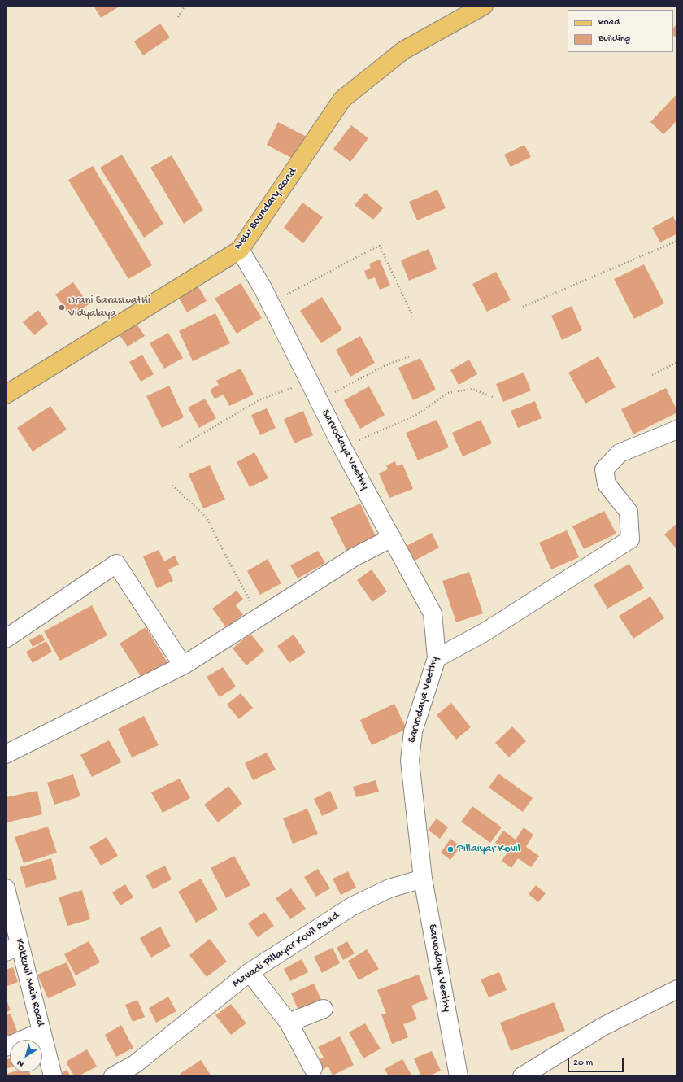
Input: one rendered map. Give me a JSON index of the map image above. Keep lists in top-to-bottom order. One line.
{"streets":{"main road":["New Boundary Road"],"street":["Sarvodaya Veethy","Mavadi Pillayar Kovil Road","Kokkuvil Main Road"]},"crossings":[["New Boundary Road","Sarvodaya Veethy"],["Sarvodaya Veethy","Mavadi Pillayar Kovil Road"]],"places":["Urani Saraswathi Vidyalaya","Pillaiyar Kovil"],"legend":["Road","Building"],"scale_bar":"20 m","north":"bottom left"}
